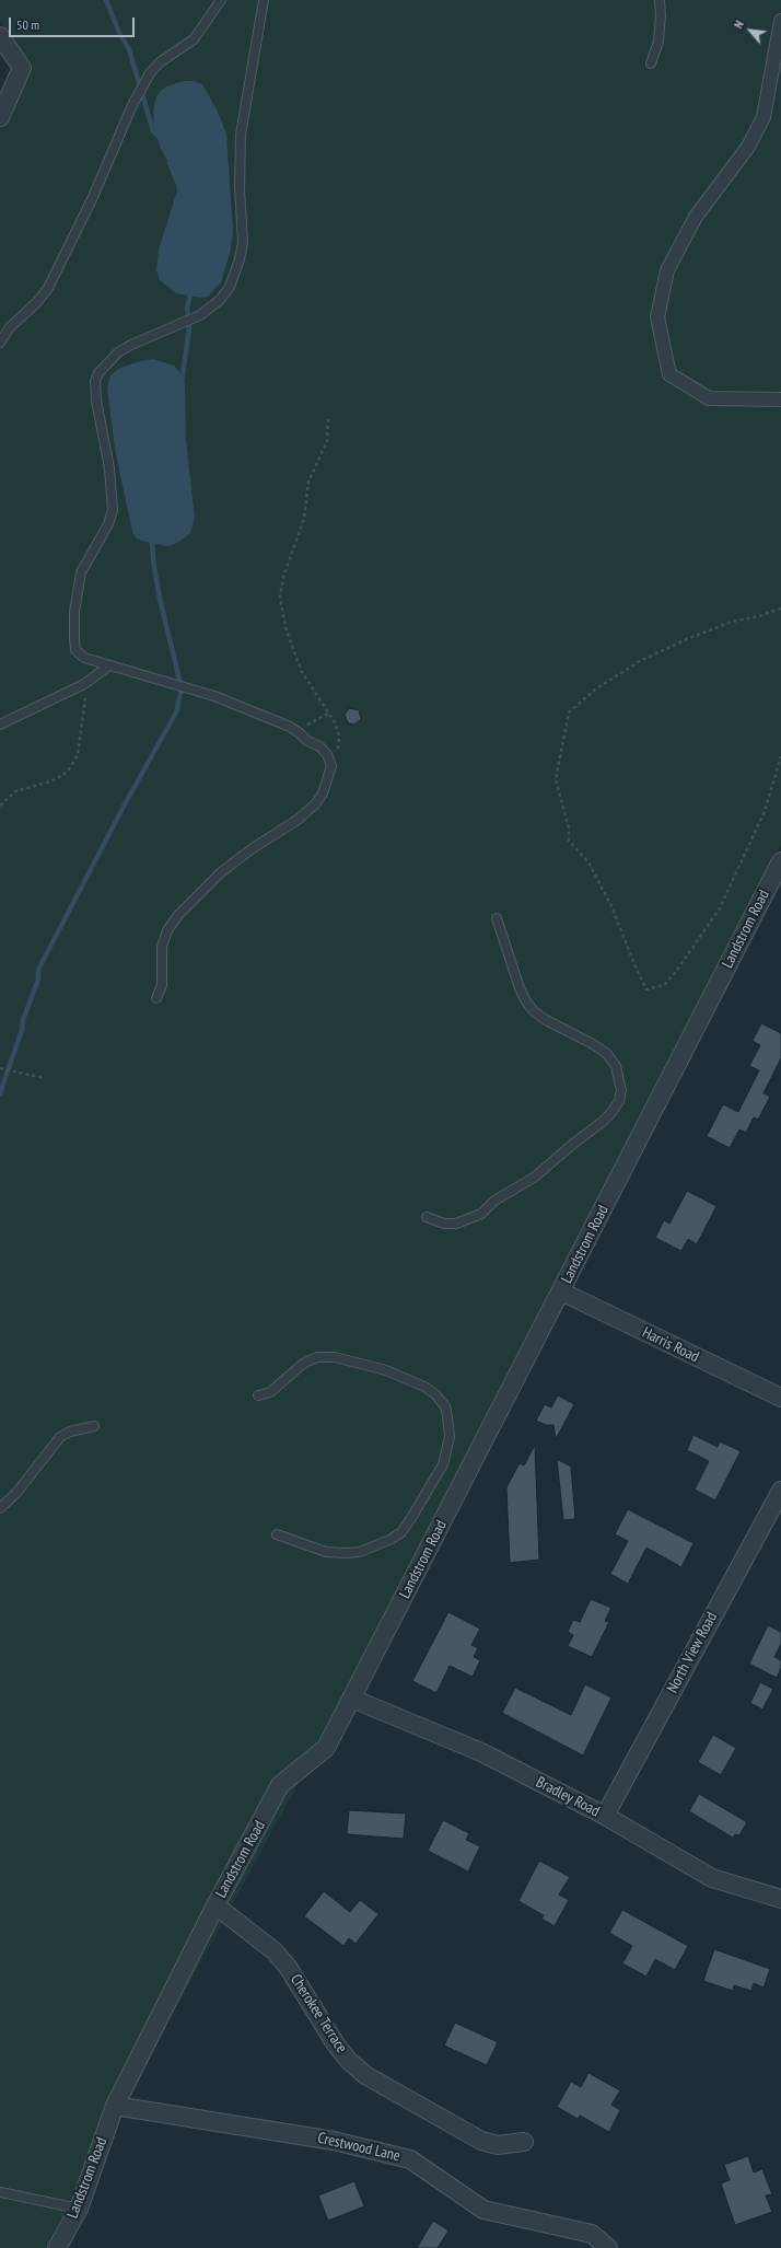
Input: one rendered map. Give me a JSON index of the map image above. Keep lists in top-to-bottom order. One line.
{"streets":{"street":["Landstrom Road","Harris Road","North View Road","Bradley Road","Cherokee Terrace","Crestwood Lane"]},"crossings":[["Landstrom Road","Harris Road"],["Landstrom Road","Bradley Road"],["Landstrom Road","Cherokee Terrace"],["Landstrom Road","Crestwood Lane"],["North View Road","Bradley Road"]],"scale_bar":"50 m","north":"top left"}
